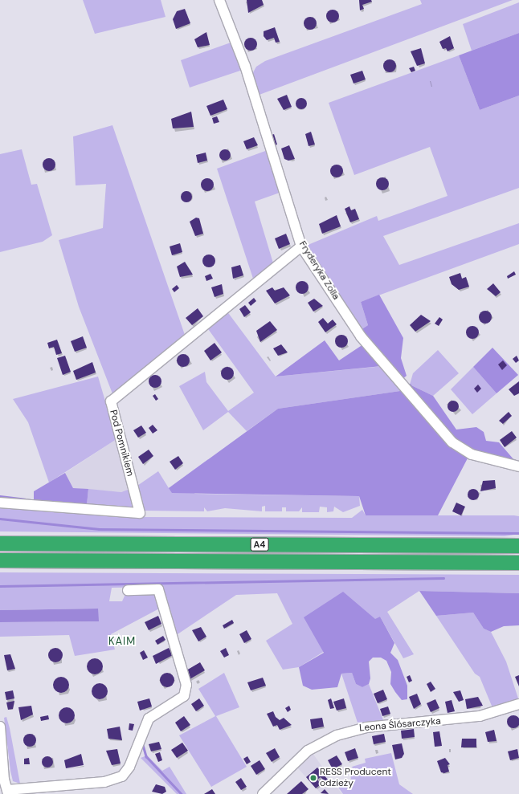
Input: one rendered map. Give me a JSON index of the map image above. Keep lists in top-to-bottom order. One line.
{"streets":{"highway":["A4"],"street":["Fryderyka Zolla","Pod Pomnikiem","Leona Ślósarczyka"]},"crossings":[["Fryderyka Zolla","Pod Pomnikiem"]],"districts":["KAIM"],"places":["RESS Producent odzieży"]}
